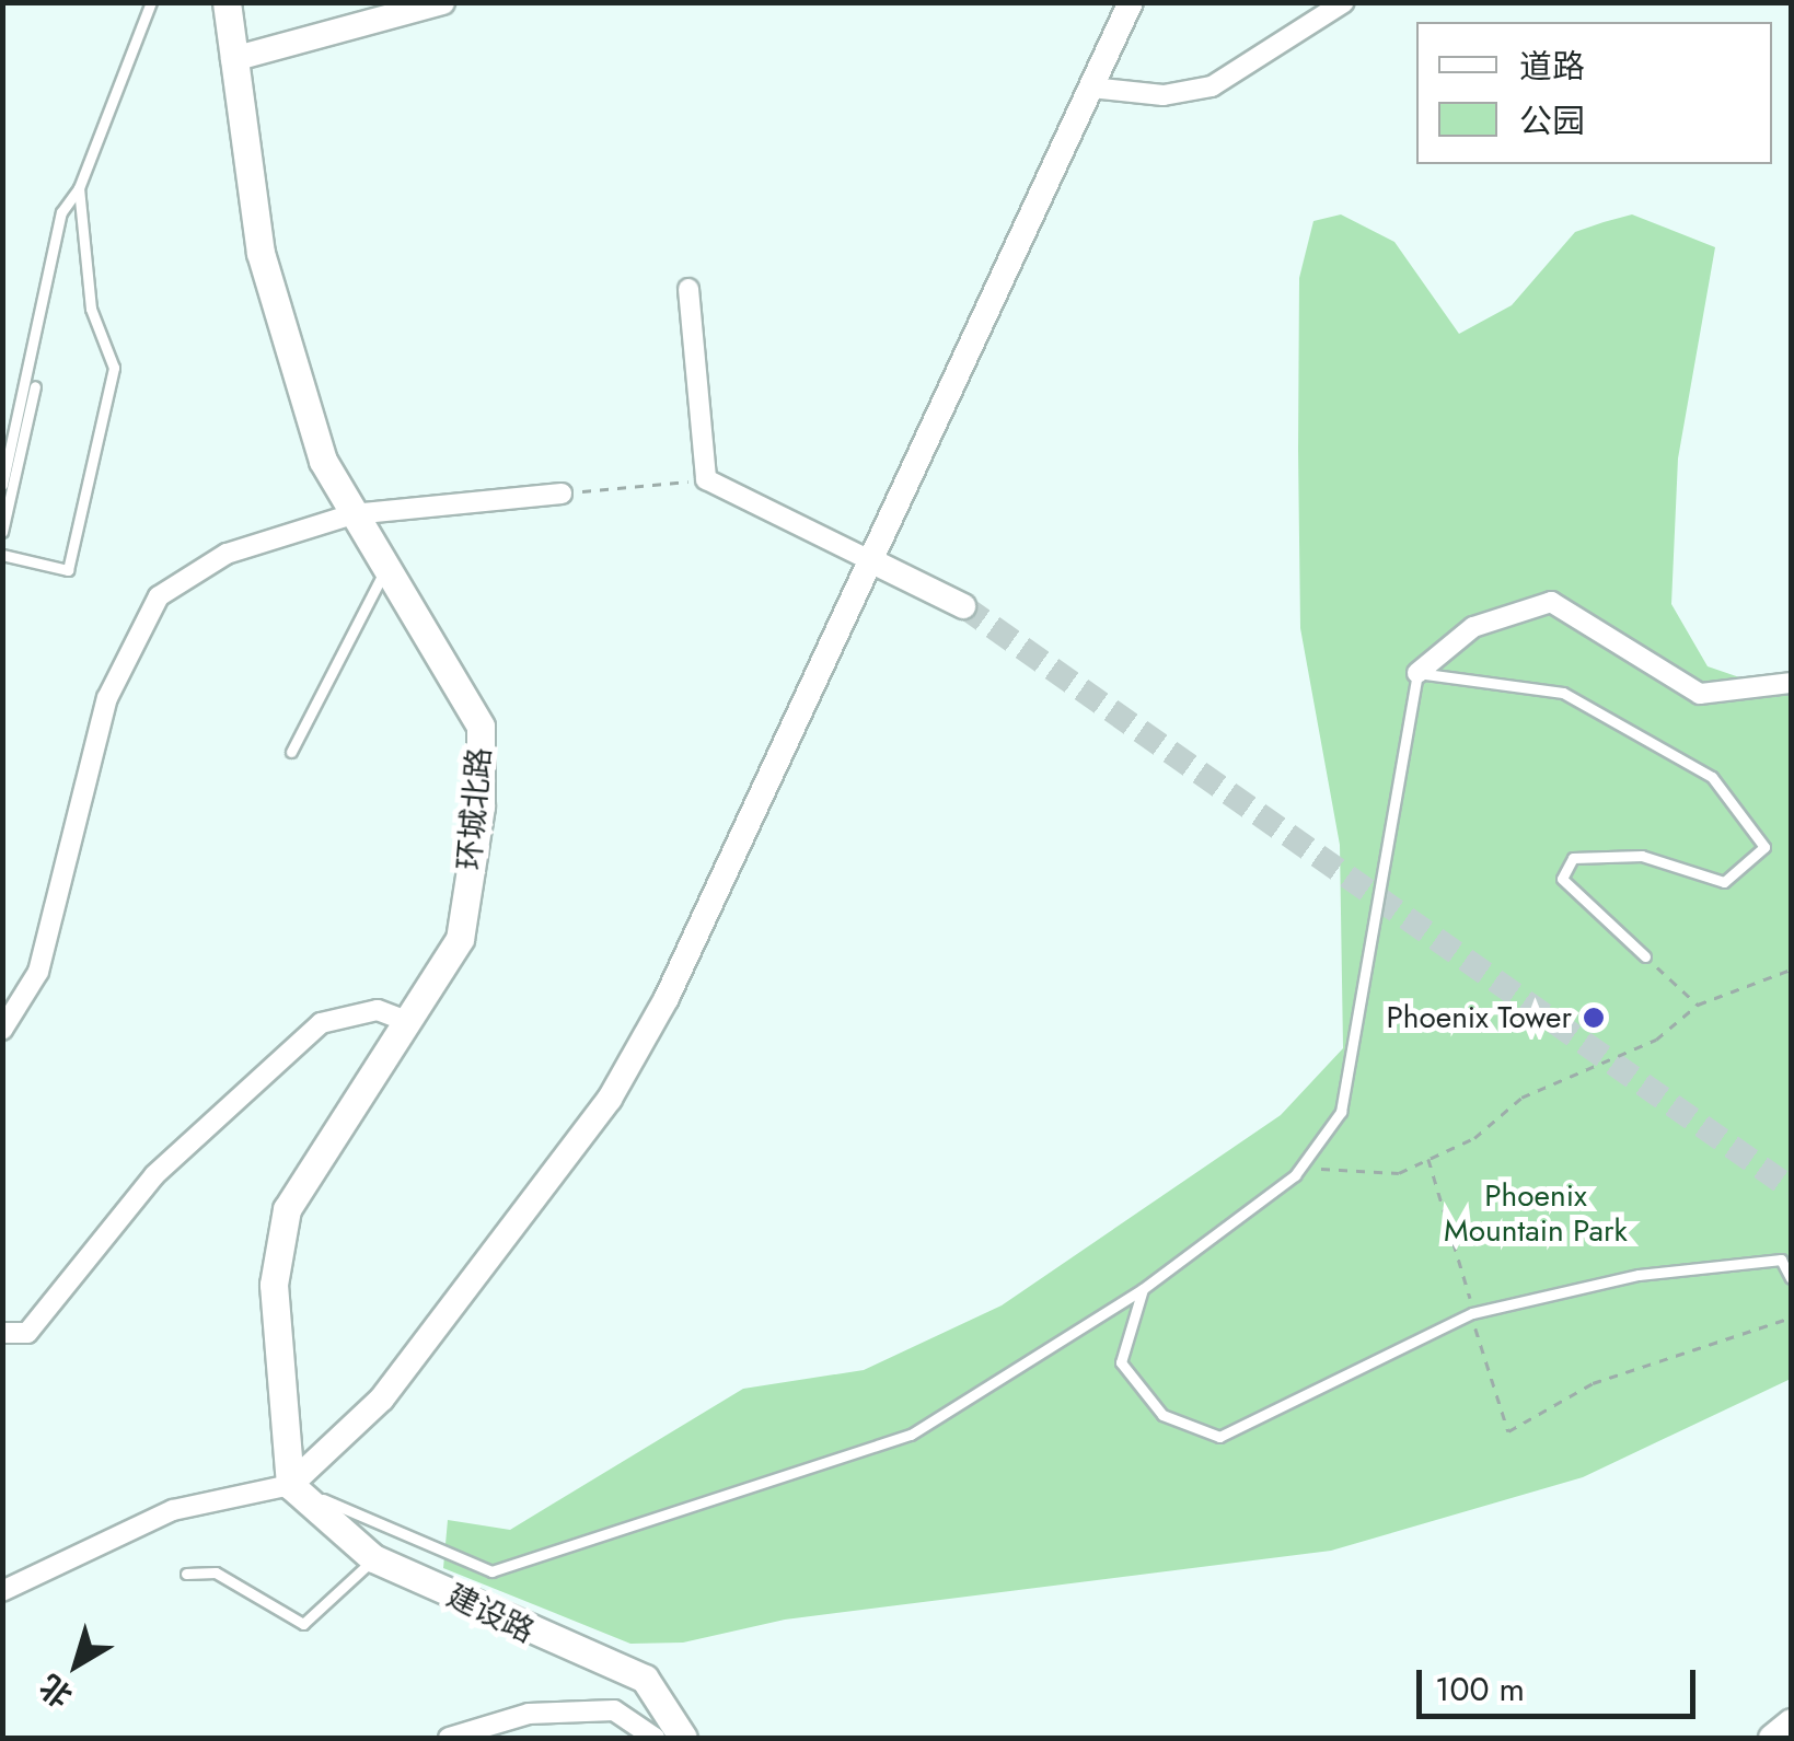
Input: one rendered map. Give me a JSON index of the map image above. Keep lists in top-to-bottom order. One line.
{"streets":{"main road":["环城北路","建设路"]},"crossings":[["环城北路","建设路"]],"parks":["Phoenix Mountain Park"],"places":["Phoenix Tower"],"legend":["道路","公园"],"scale_bar":"100 m","north":"bottom left"}
